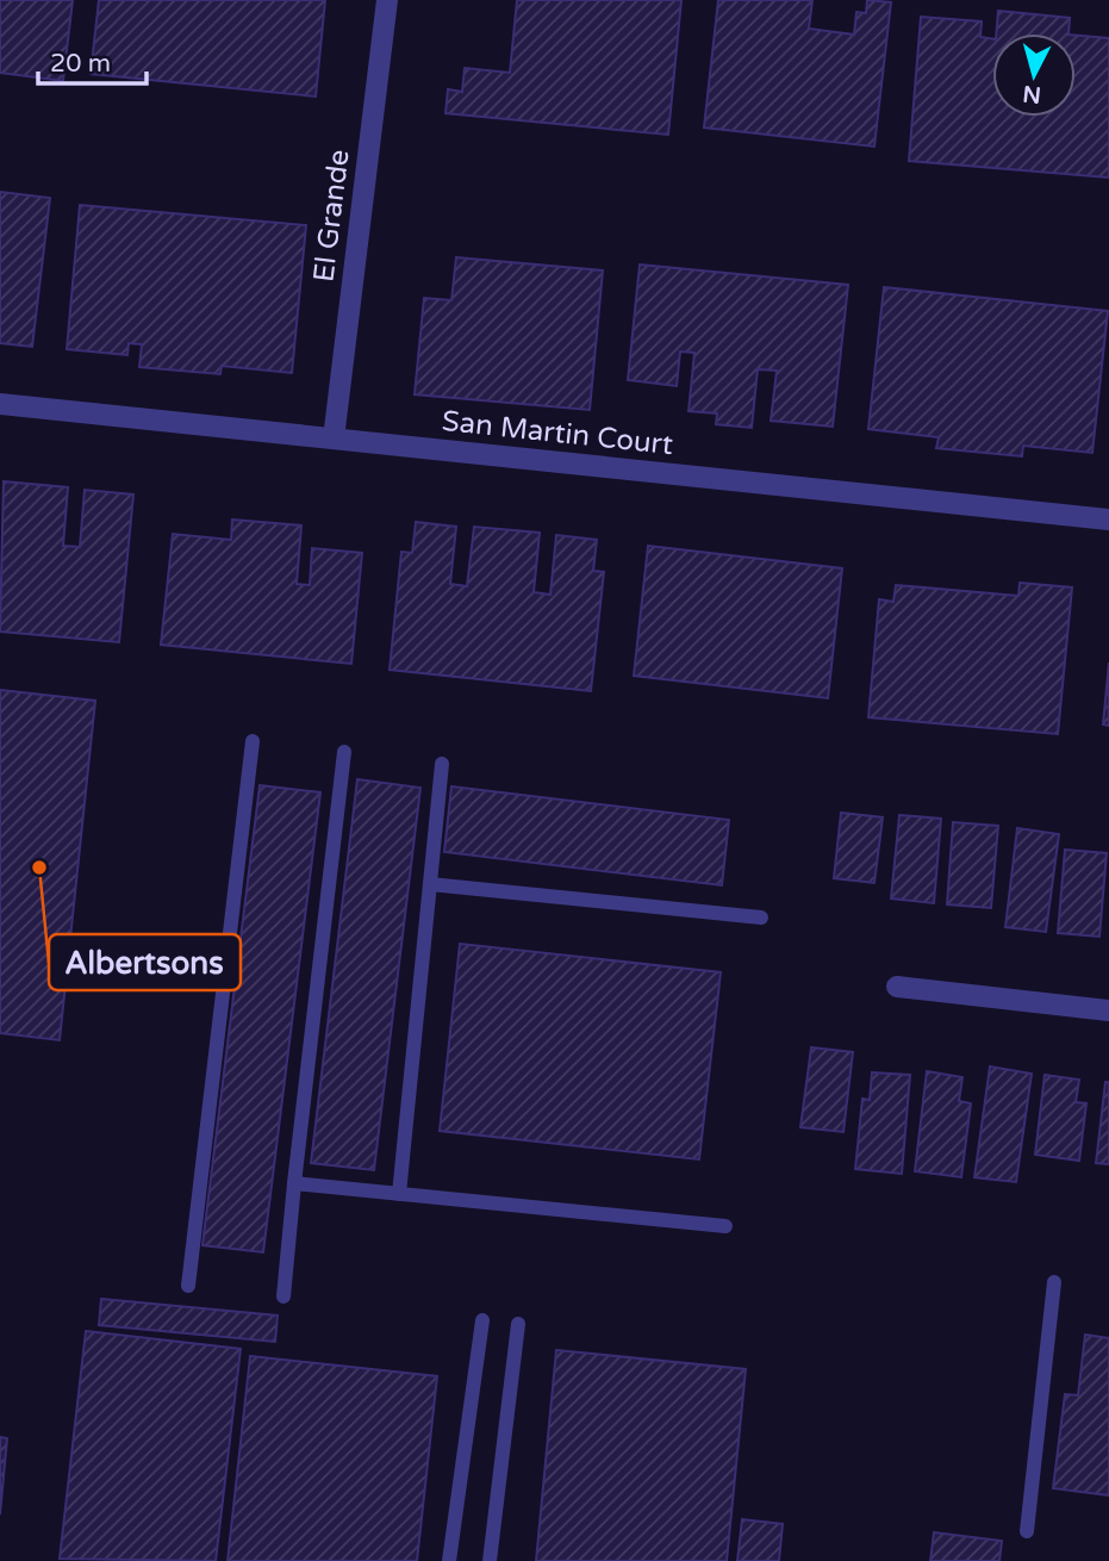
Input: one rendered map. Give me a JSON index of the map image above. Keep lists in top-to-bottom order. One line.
{"streets":{"street":["El Grande","San Martin Court"]},"crossings":[["El Grande","San Martin Court"]],"places":["Albertsons"],"scale_bar":"20 m","north":"bottom"}
